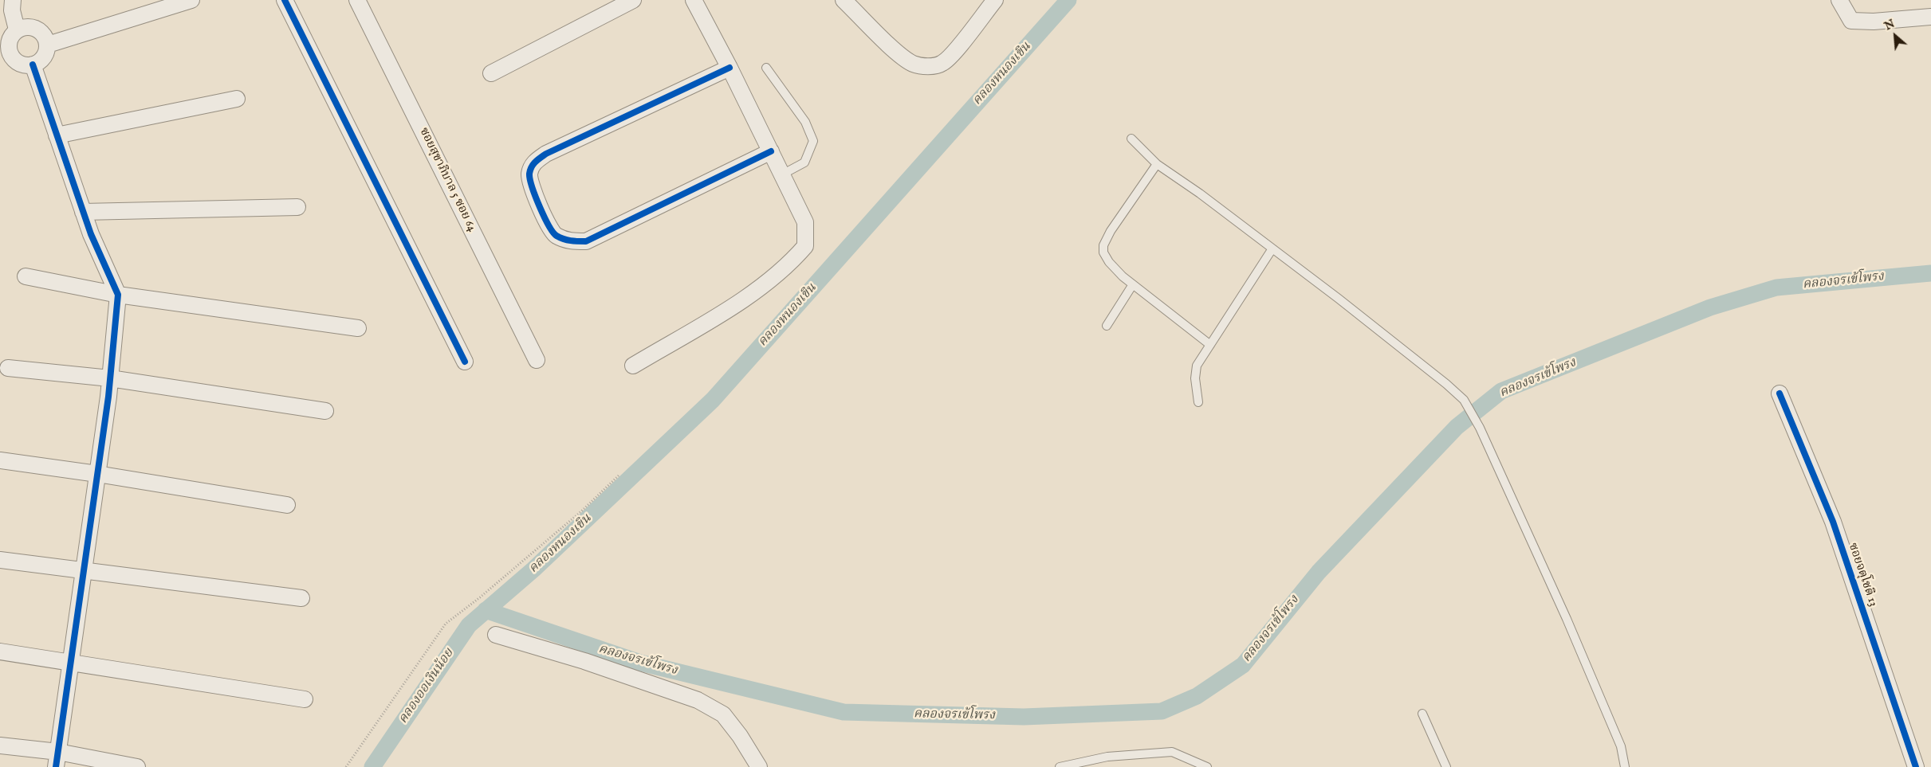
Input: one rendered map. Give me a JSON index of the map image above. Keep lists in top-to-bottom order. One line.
{"streets":{"street":["ซอยสุขาภิบาล 5 ซอย 64","ซอยจตุโชติ 13"]},"water":["คลองหนองเขิน","คลองจรเข้โพรง","คลองออเงินน้อย"],"north":"top left"}
